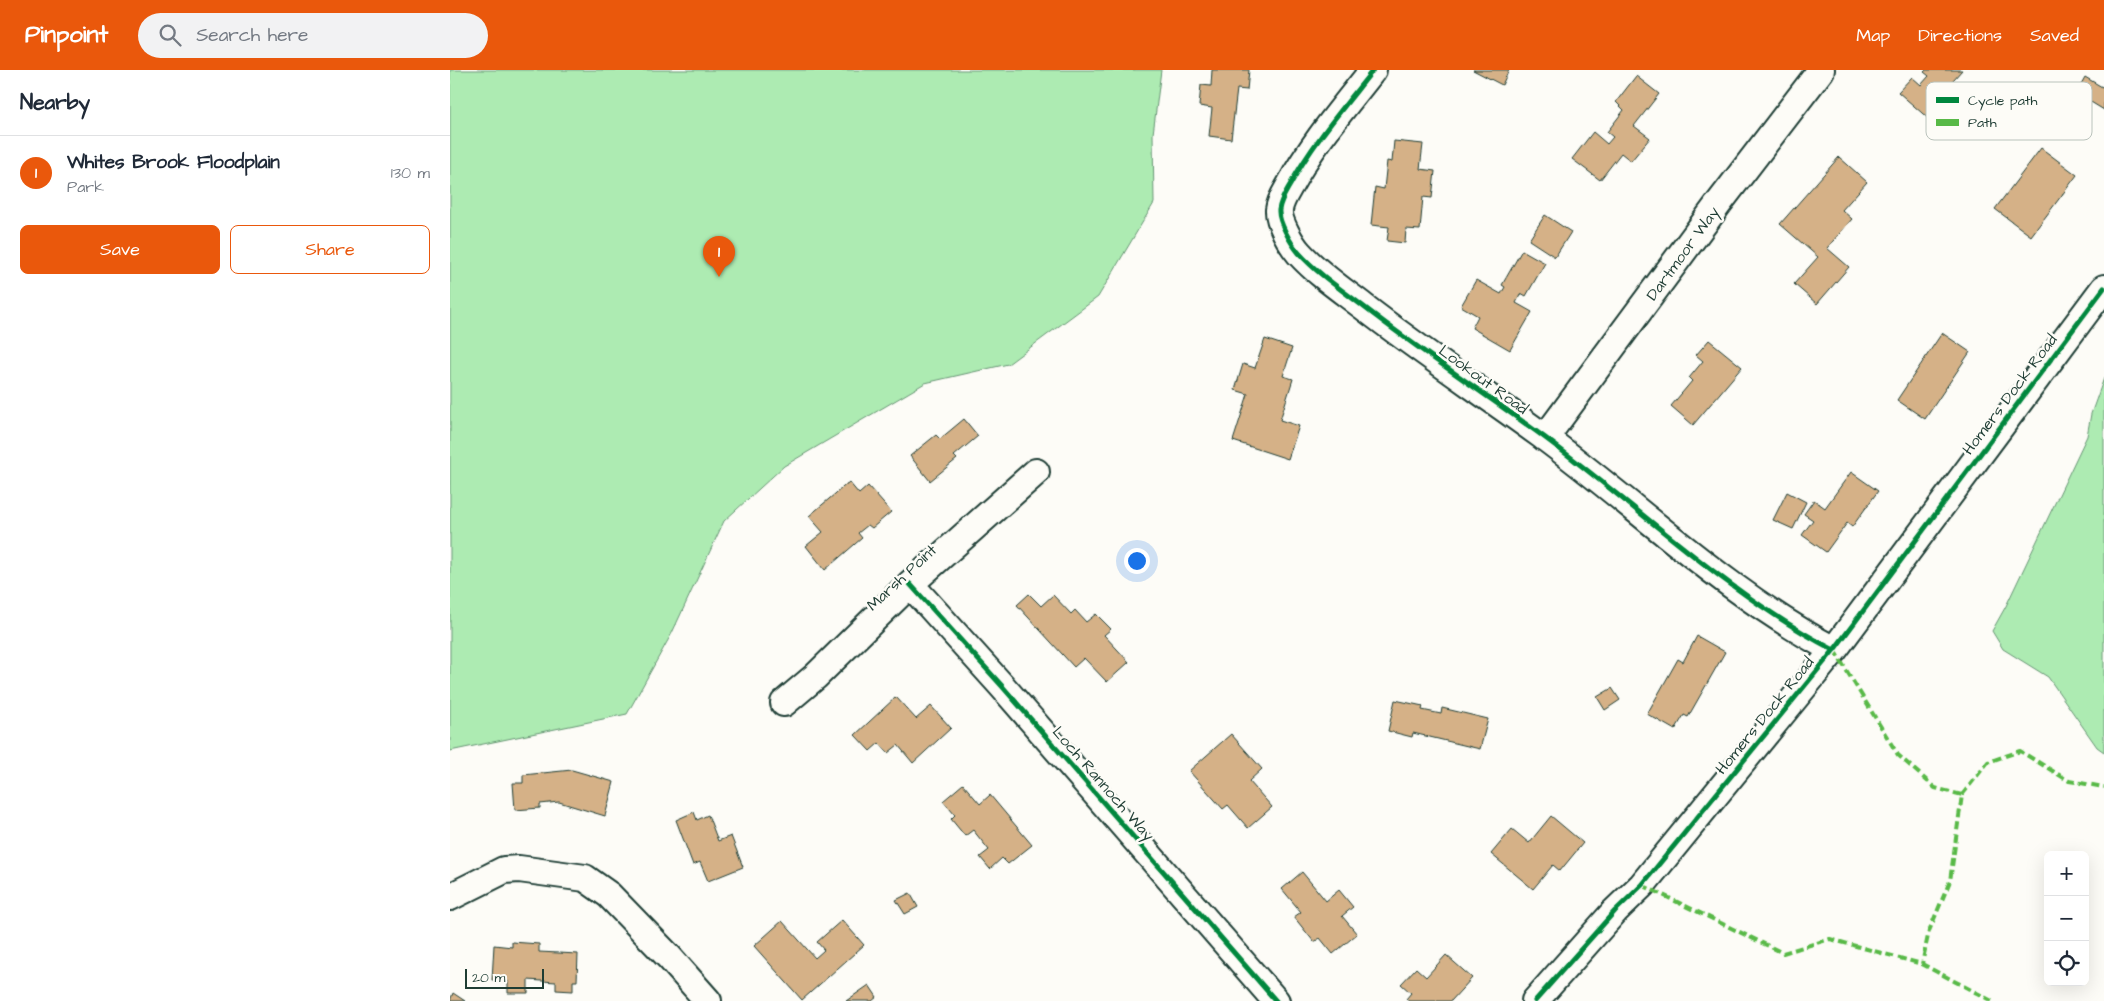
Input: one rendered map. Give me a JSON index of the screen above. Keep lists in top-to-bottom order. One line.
{"streets":{"street":["Dartmoor Way","Lookout Road","Homers Dock Road","Marsh Point","Loch Rannoch Way"]},"crossings":[["Dartmoor Way","Lookout Road"],["Lookout Road","Homers Dock Road"],["Marsh Point","Loch Rannoch Way"]],"legend":["Cycle path","Path"],"scale_bar":"20 m","page":{"header":"Pinpoint","search":"Search here","nav":["Map","Directions","Saved"],"heading":"Nearby","list":[{"mark":"1","name":"Whites Brook Floodplain","note":"Park","value":"130 m"}],"buttons":["Save","Share"],"pins":"1","map_buttons":["+","−"],"scale":"20 m"}}
